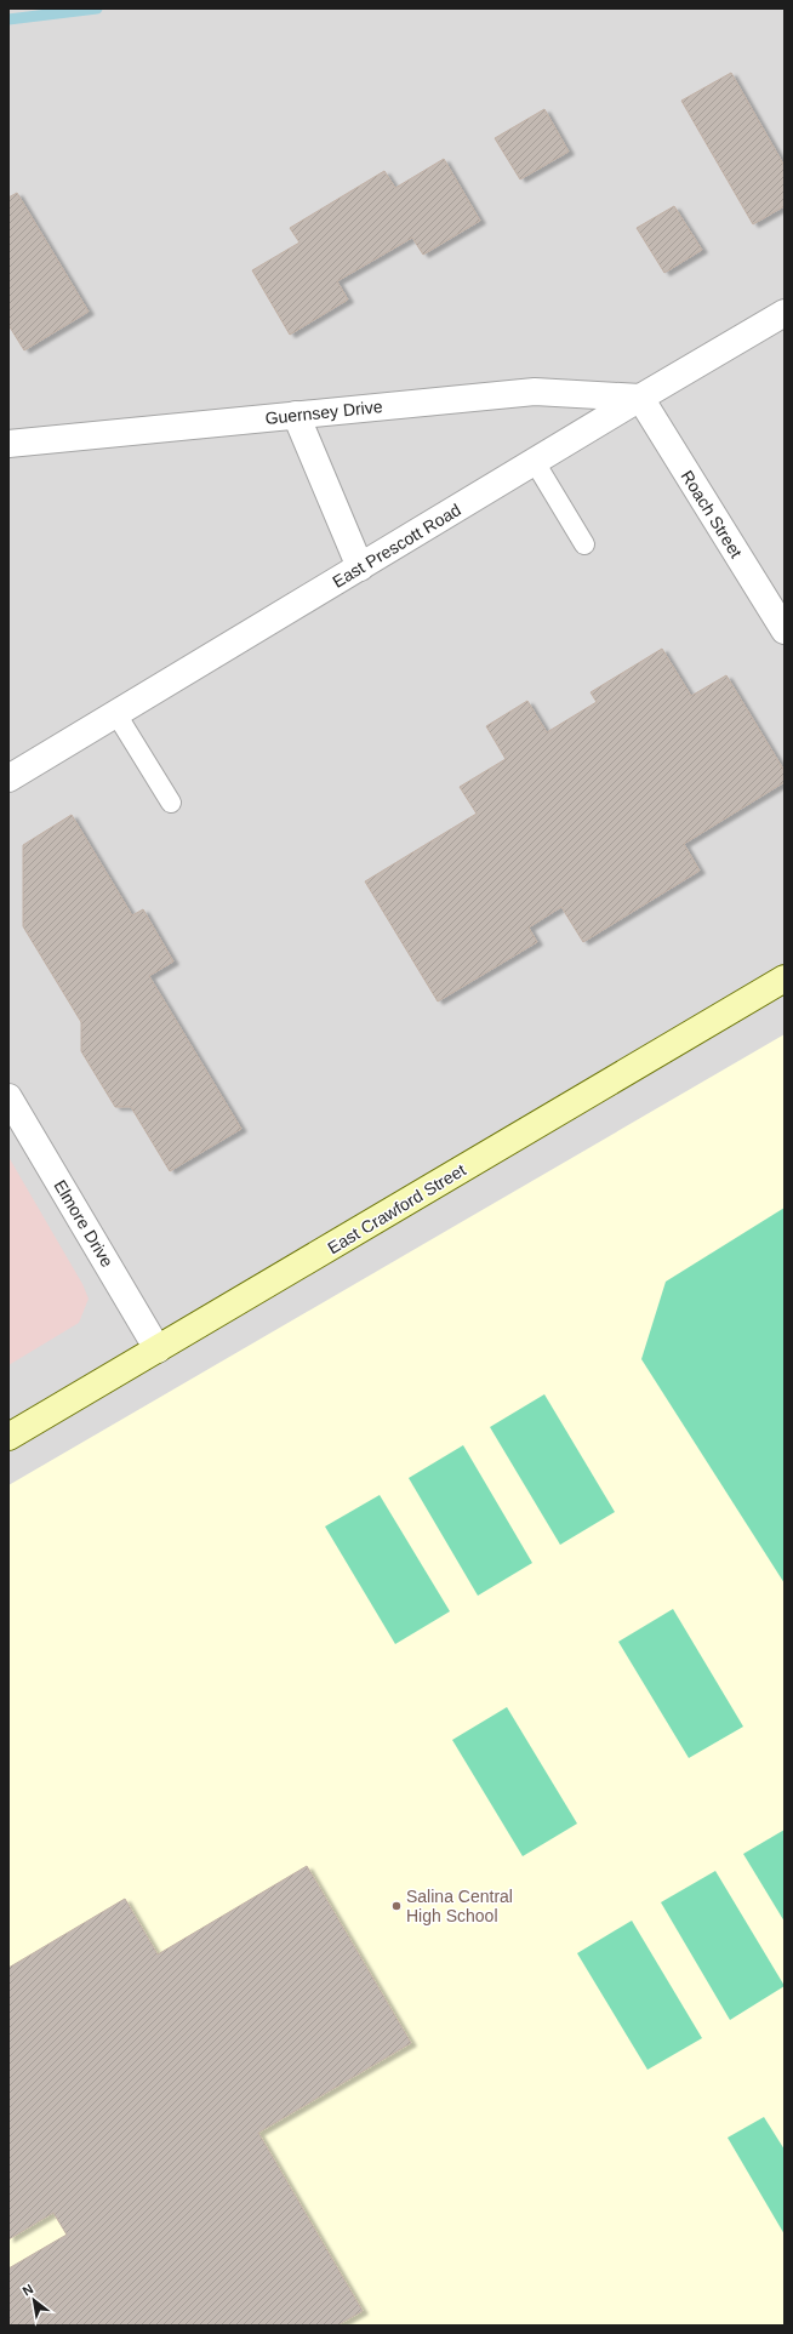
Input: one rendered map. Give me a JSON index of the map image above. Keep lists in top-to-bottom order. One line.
{"streets":{"main road":["East Crawford Street"],"street":["Guernsey Drive","Roach Street","East Prescott Road","Elmore Drive"]},"crossings":[["Guernsey Drive","Roach Street"],["Guernsey Drive","East Prescott Road"],["Roach Street","East Prescott Road"],["East Crawford Street","Elmore Drive"]],"places":["Salina Central High School"],"north":"top left"}
